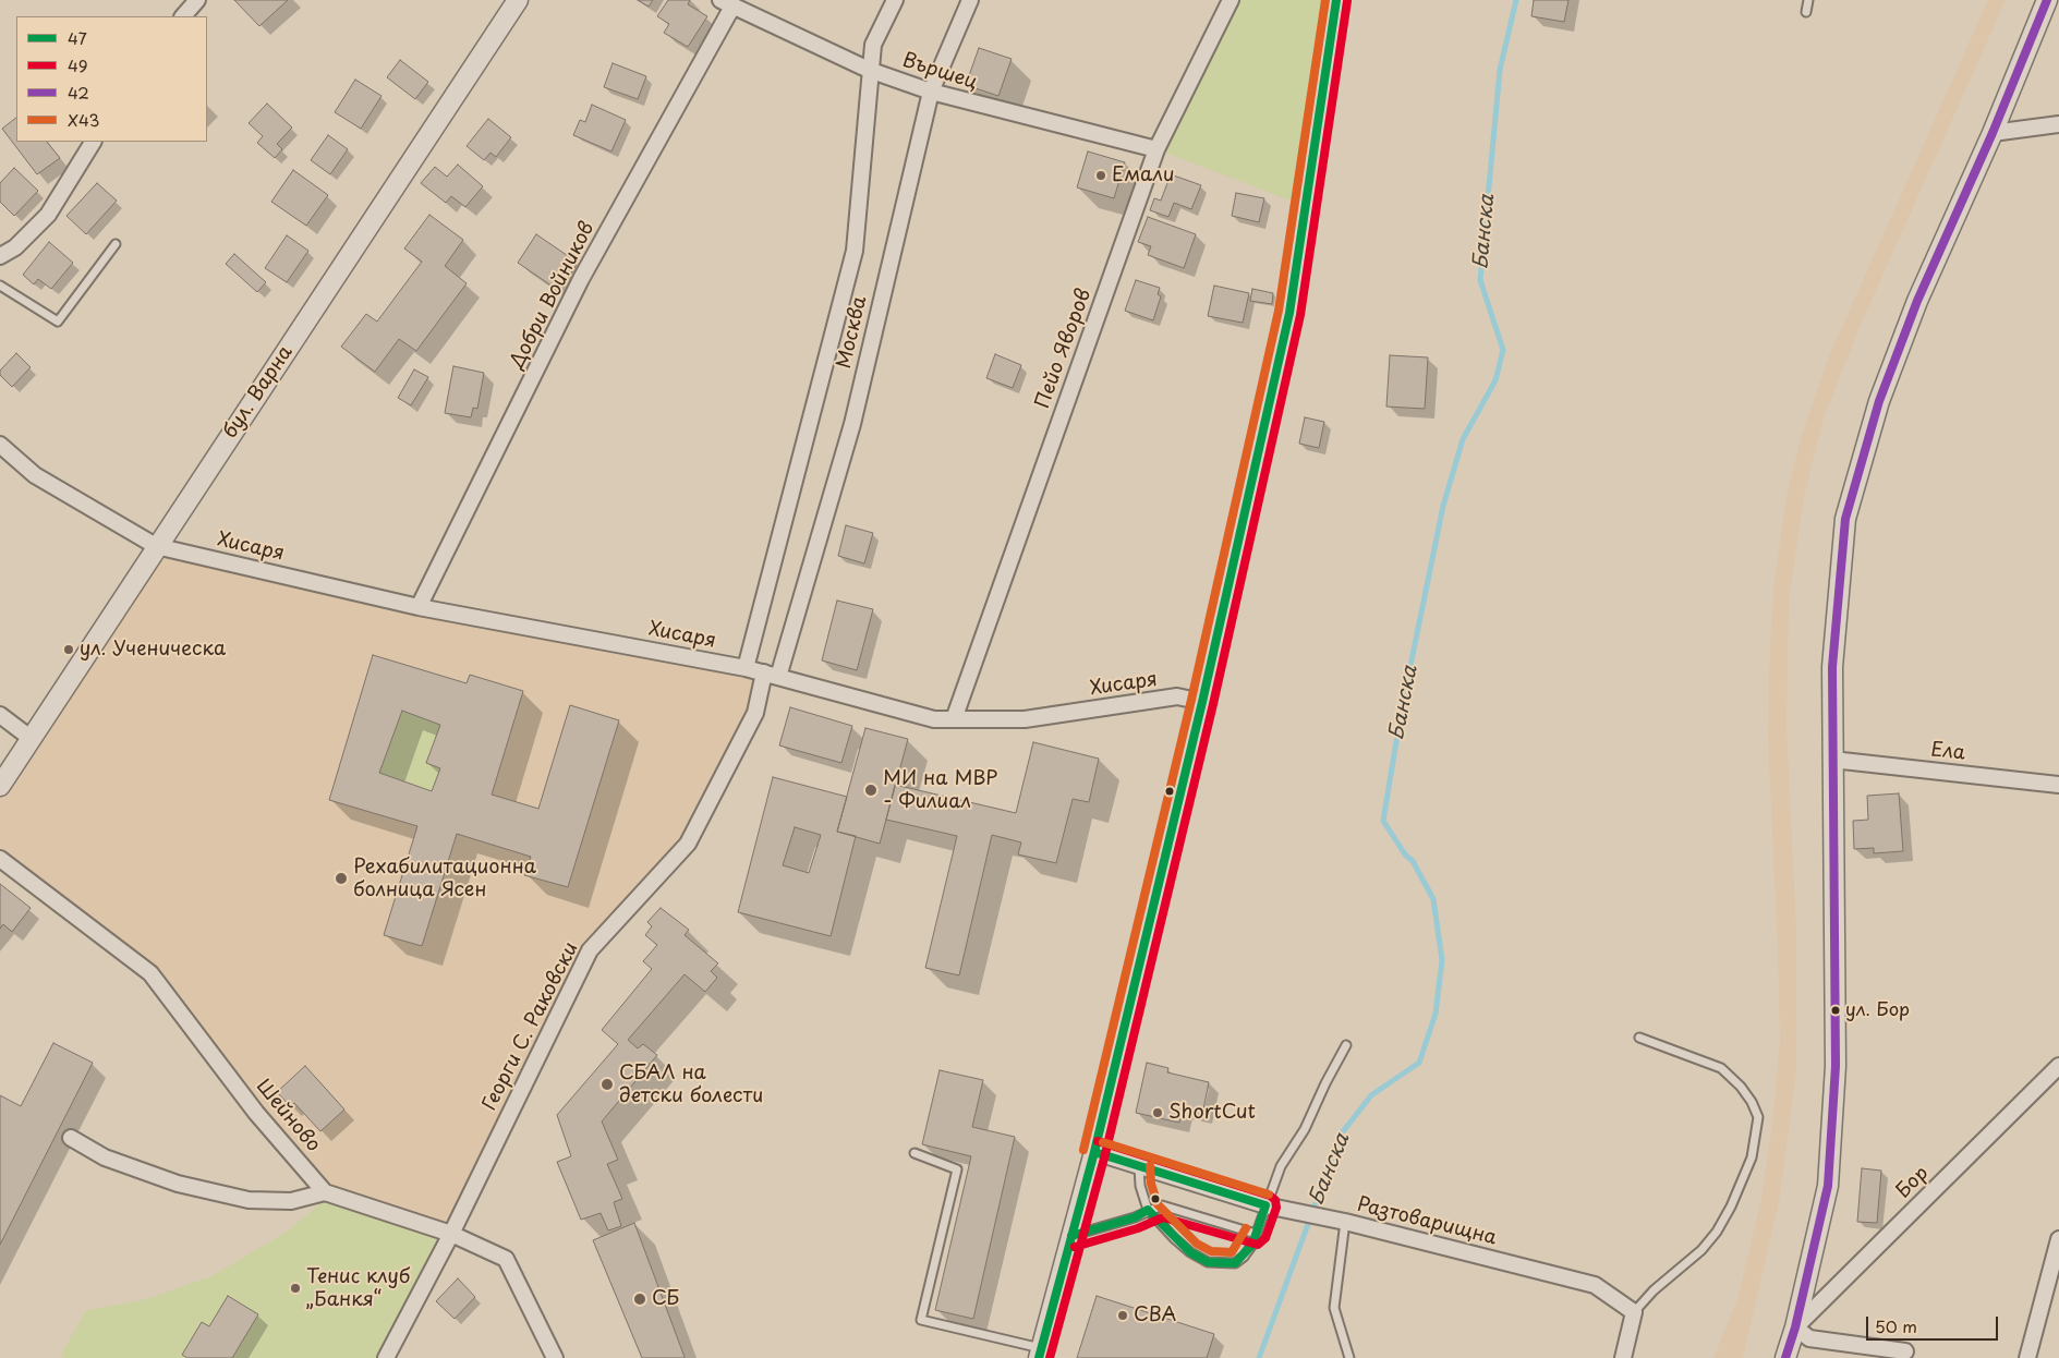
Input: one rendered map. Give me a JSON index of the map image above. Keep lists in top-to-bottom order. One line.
{"streets":{"street":["Вършец","Добри Войников","Москва","Пейо Яворов","бул. Варна","Хисаря","Ела","Георги С. Раковски","Шейново","Бор","Разтоварищна"]},"crossings":[["Вършец","Добри Войников"],["Вършец","Москва"],["Вършец","Пейо Яворов"],["Добри Войников","Хисаря"],["Москва","Хисаря"],["Москва","Георги С. Раковски"],["Пейо Яворов","Хисаря"],["бул. Варна","Хисаря"],["Хисаря","Георги С. Раковски"]],"water":["Банска"],"places":["Емали","ул. Ученическа","МИ на МВР - Филиал","Рехабилитационна болница Ясен","ул. Бор","СБАЛ на детски болести","ShortCut","Тенис клуб „Банкя“","СБ","CBA"],"lines":["transit line 47","transit line 42","transit line X43","transit line 49"],"legend":["47","49","42","X43"],"scale_bar":"50 m"}
